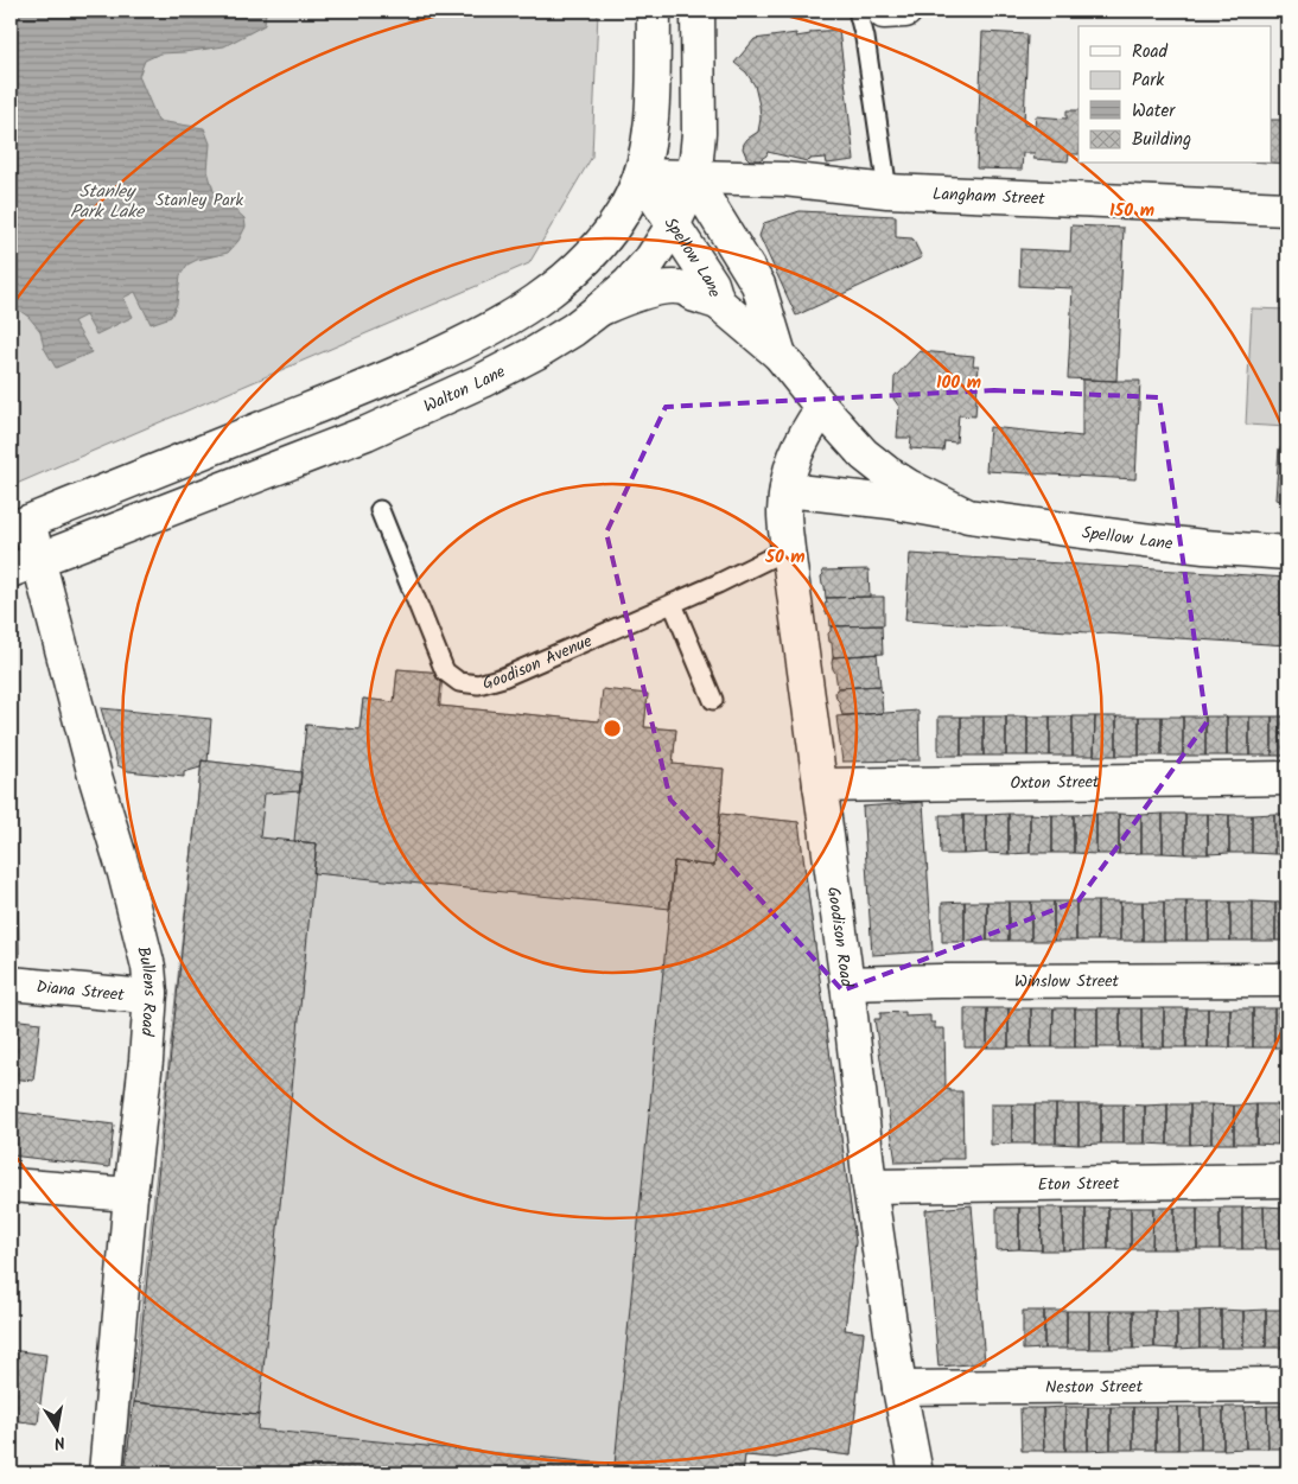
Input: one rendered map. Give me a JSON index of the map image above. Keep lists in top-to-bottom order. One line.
{"streets":{"main road":["Langham Street","Spellow Lane","Walton Lane","Oxton Street","Goodison Road","Winslow Street","Diana Street","Bullens Road","Eton Street","Neston Street"],"lane":["Goodison Avenue"]},"crossings":[["Langham Street","Spellow Lane"],["Langham Street","Walton Lane"],["Spellow Lane","Walton Lane"],["Spellow Lane","Goodison Road"],["Walton Lane","Bullens Road"],["Goodison Avenue","Goodison Road"],["Oxton Street","Goodison Road"],["Goodison Road","Winslow Street"],["Goodison Road","Eton Street"],["Goodison Road","Neston Street"],["Diana Street","Bullens Road"]],"water":["Stanley Park Lake"],"parks":["Stanley Park"],"legend":["Road","Park","Water","Building"],"north":"bottom","rings":["150 m","100 m","50 m"]}
